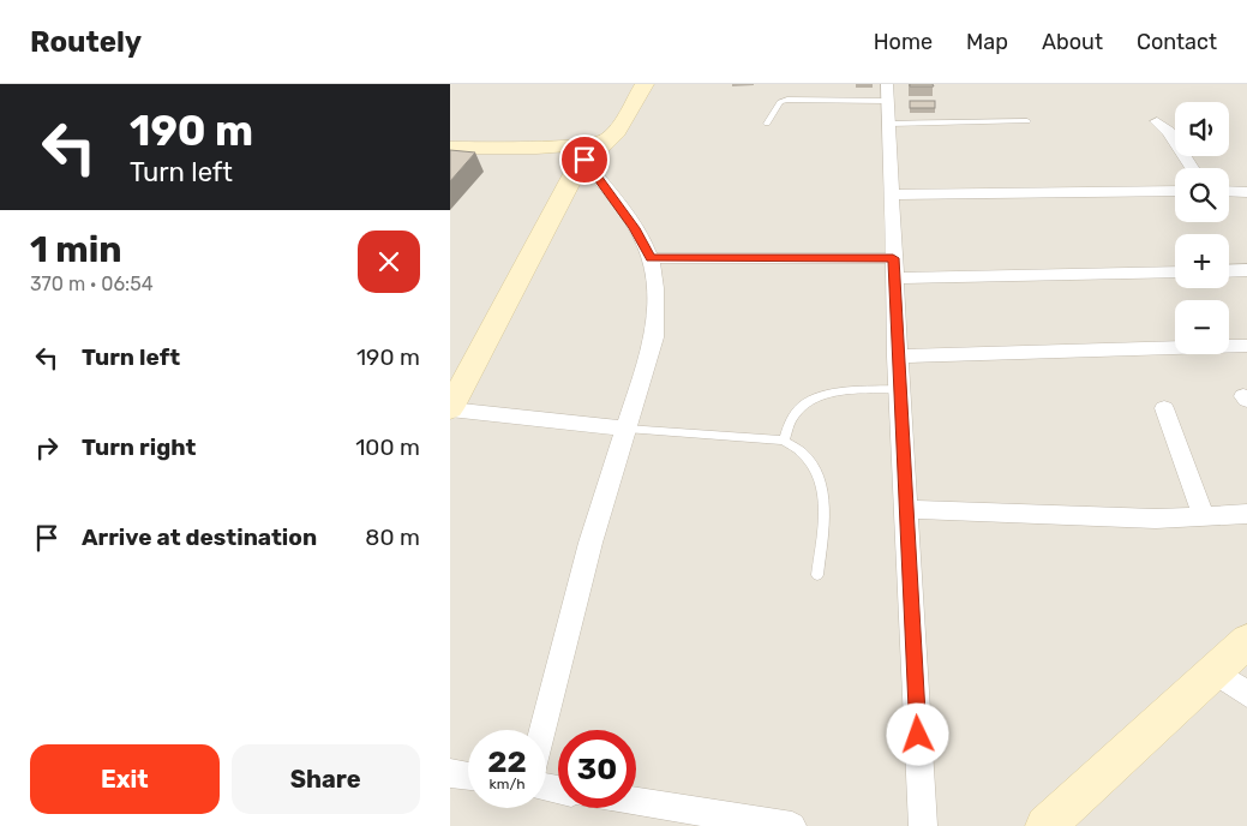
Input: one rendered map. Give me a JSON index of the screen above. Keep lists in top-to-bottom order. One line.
{"page":{"header":"Routely","nav":["Home","Map","About","Contact"],"turn":["190 m","Turn left"],"map_buttons":["+","−"],"heading":["1 min","370 m · 06:54"],"list":[{"name":"Turn left","value":"190 m"},{"name":"Turn right","value":"100 m"},{"name":"Arrive at destination","value":"80 m"}],"speed":"22 km/h","limit":"30","buttons":["Exit","Share"]}}
